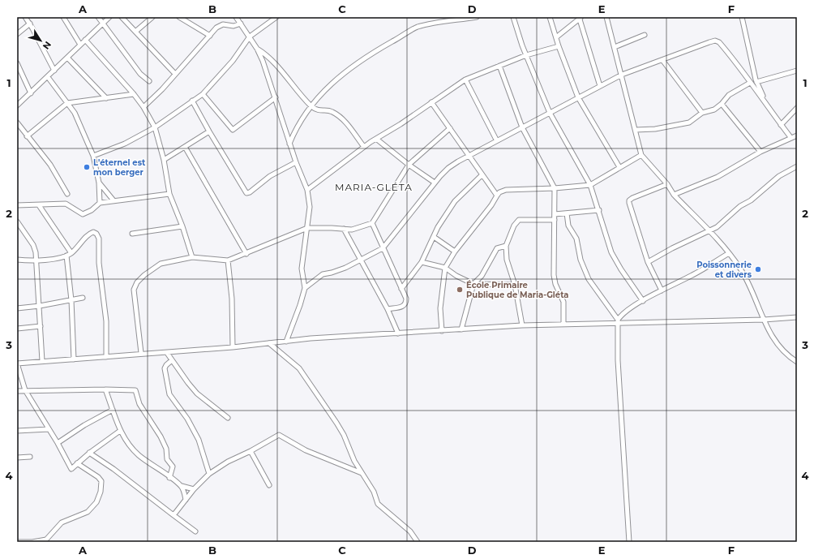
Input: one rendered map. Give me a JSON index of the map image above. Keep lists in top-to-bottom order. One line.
{"districts":["MARIA-GLÉTA"],"places":["L'éternel est mon berger","Poissonnerie et divers","École Primaire Publique de Maria-Gléta"],"north":"bottom right","grid":{"columns":["A","B","C","D","E","F"],"rows":["1","2","3","4"]}}
